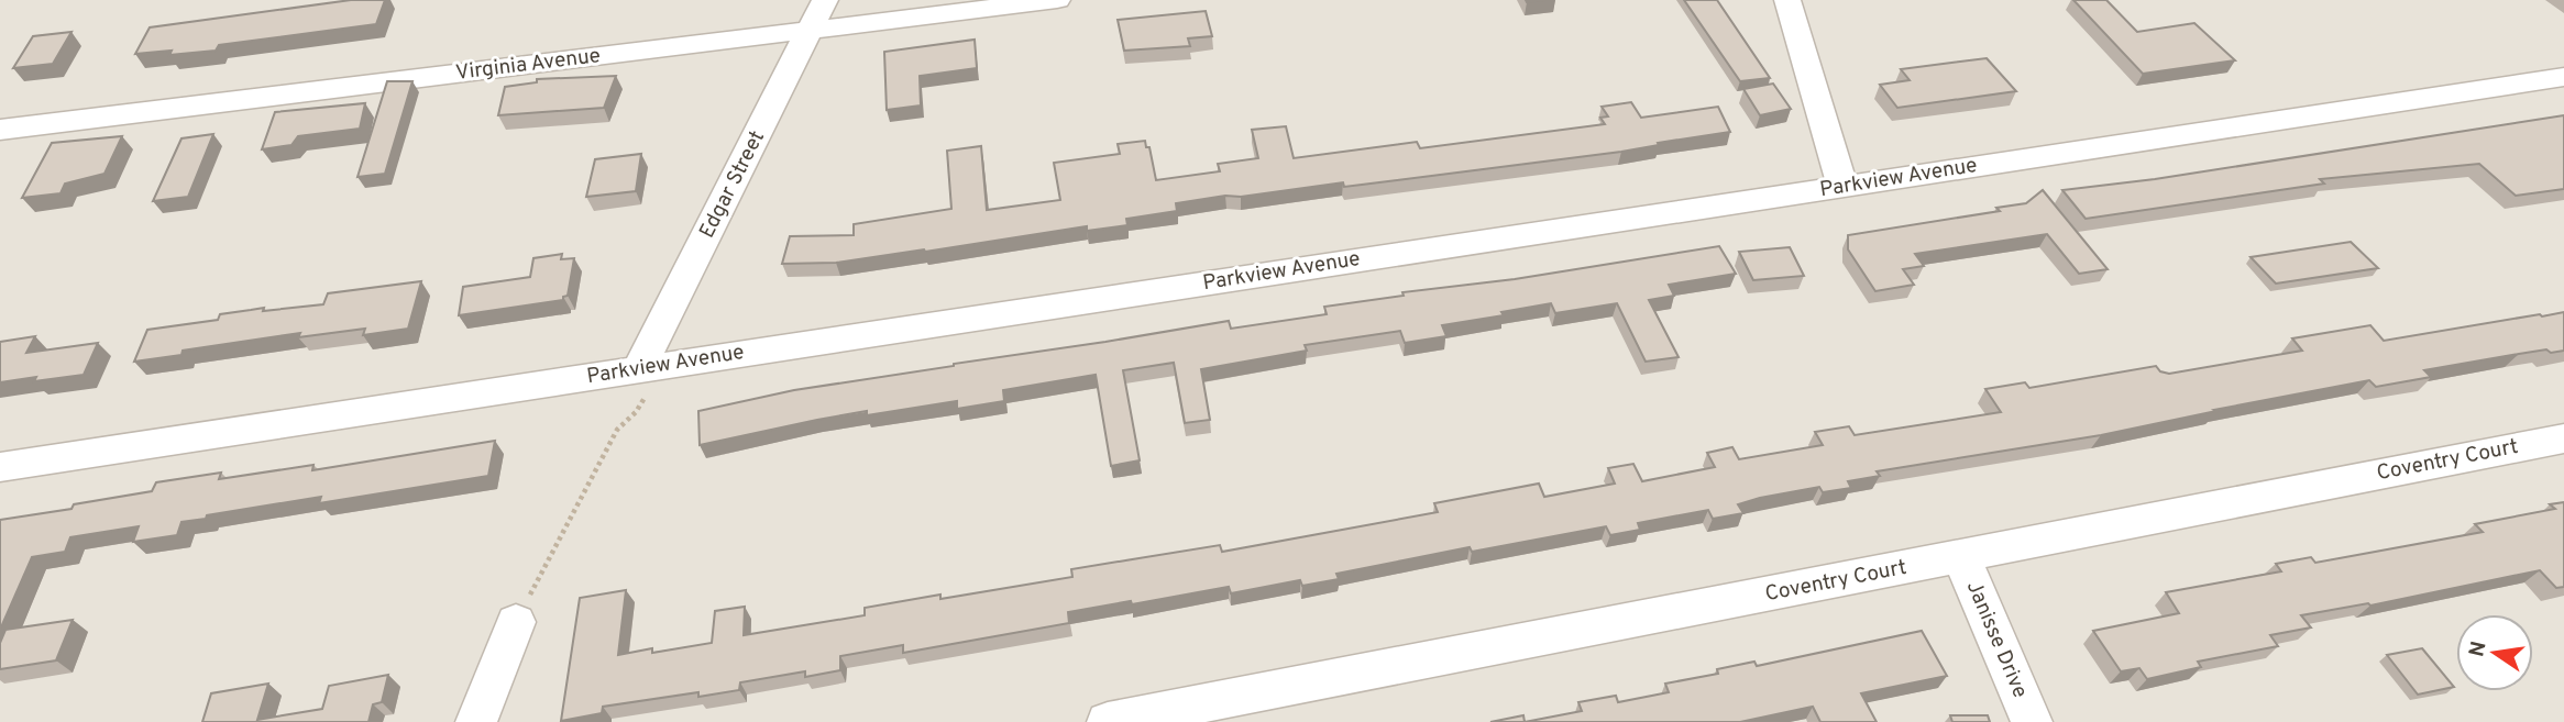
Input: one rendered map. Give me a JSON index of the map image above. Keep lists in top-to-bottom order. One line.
{"streets":{"street":["Virginia Avenue","Parkview Avenue","Edgar Street","Coventry Court","Janisse Drive"]},"crossings":[["Virginia Avenue","Edgar Street"],["Parkview Avenue","Edgar Street"],["Coventry Court","Janisse Drive"]],"north":"left"}
